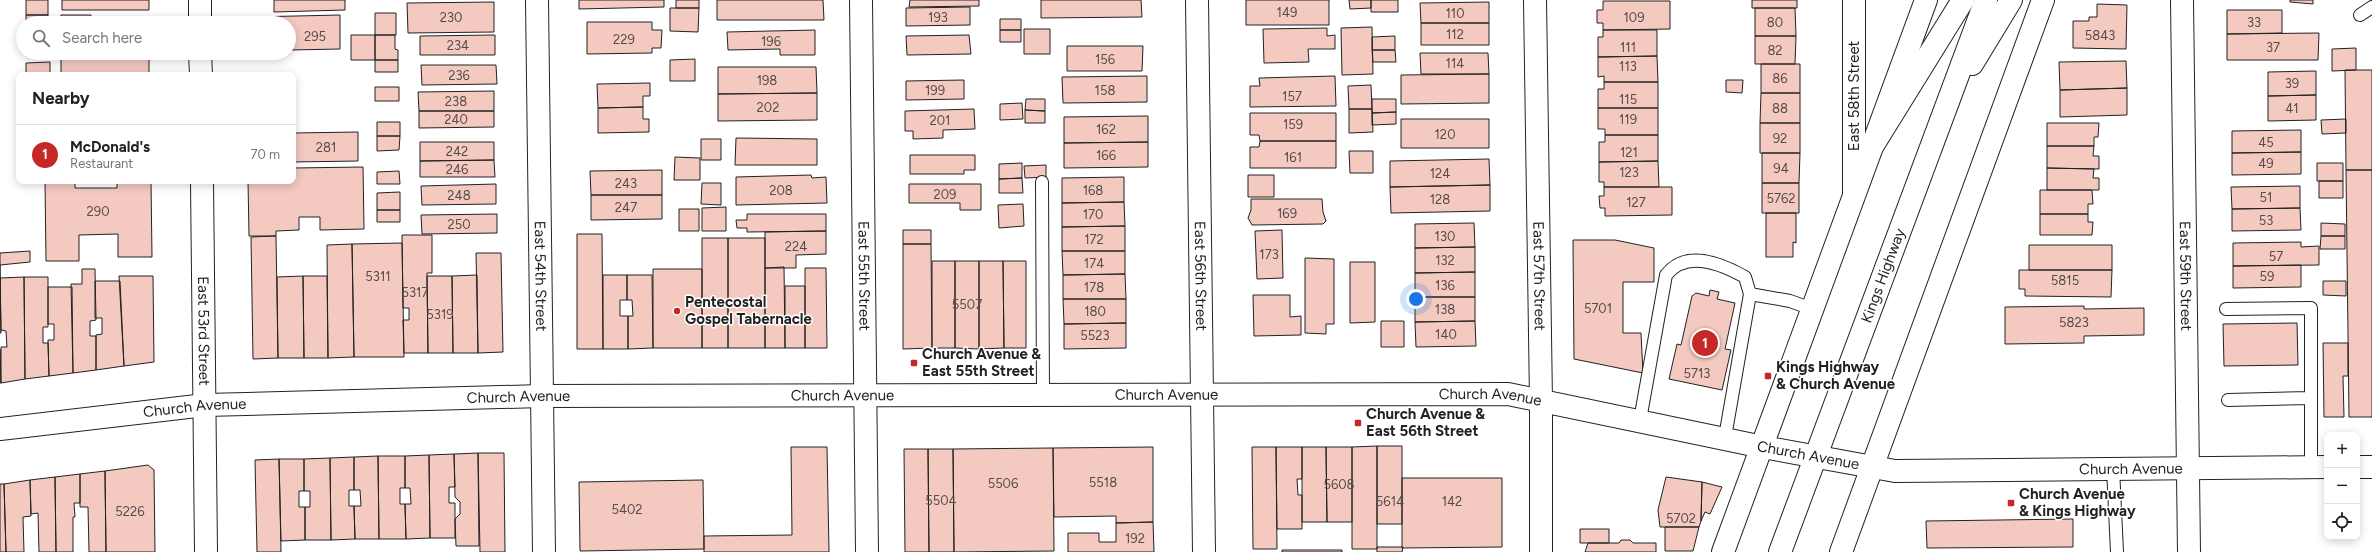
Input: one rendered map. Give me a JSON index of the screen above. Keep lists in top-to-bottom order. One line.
{"streets":{"street":["East 58th Street","East 54th Street","East 55th Street","East 56th Street","East 57th Street","Kings Highway","East 59th Street","East 53rd Street","Church Avenue"]},"crossings":[["East 54th Street","Church Avenue"],["East 55th Street","Church Avenue"],["East 56th Street","Church Avenue"],["East 57th Street","Church Avenue"],["Kings Highway","Church Avenue"],["East 59th Street","Church Avenue"],["East 53rd Street","Church Avenue"]],"places":{"other":["Pentecostal Gospel Tabernacle"],"transit":["Church Avenue & East 55th Street","Kings Highway & Church Avenue","Church Avenue & East 56th Street","Church Avenue & Kings Highway"]},"house_numbers":["149","110","230","193","109","80","33","112","5843","295","229","196","234","111","37","82","156","114","113","236","86","198","39","199","158","157","115","238","202","88","41","240","119","201","159","162","120","92","45","281","242","121","166","161","49","94","246","123","124","243","208","168","209","248","51","5762","128","127","247","290","169","170","53","250","130","172","224","173","57","132","174","5311","59","5815","136","178","5317","5507","5701","138","180","5319","5823","140","5523","5713","5518","5506","5608","5504","5614","142","5402","5226","5702","192"],"page":{"search":"Search here","heading":"Nearby","list":[{"mark":"1","name":"McDonald's","note":"Restaurant","value":"70 m"}],"pins":"1","map_buttons":["+","−"]}}
